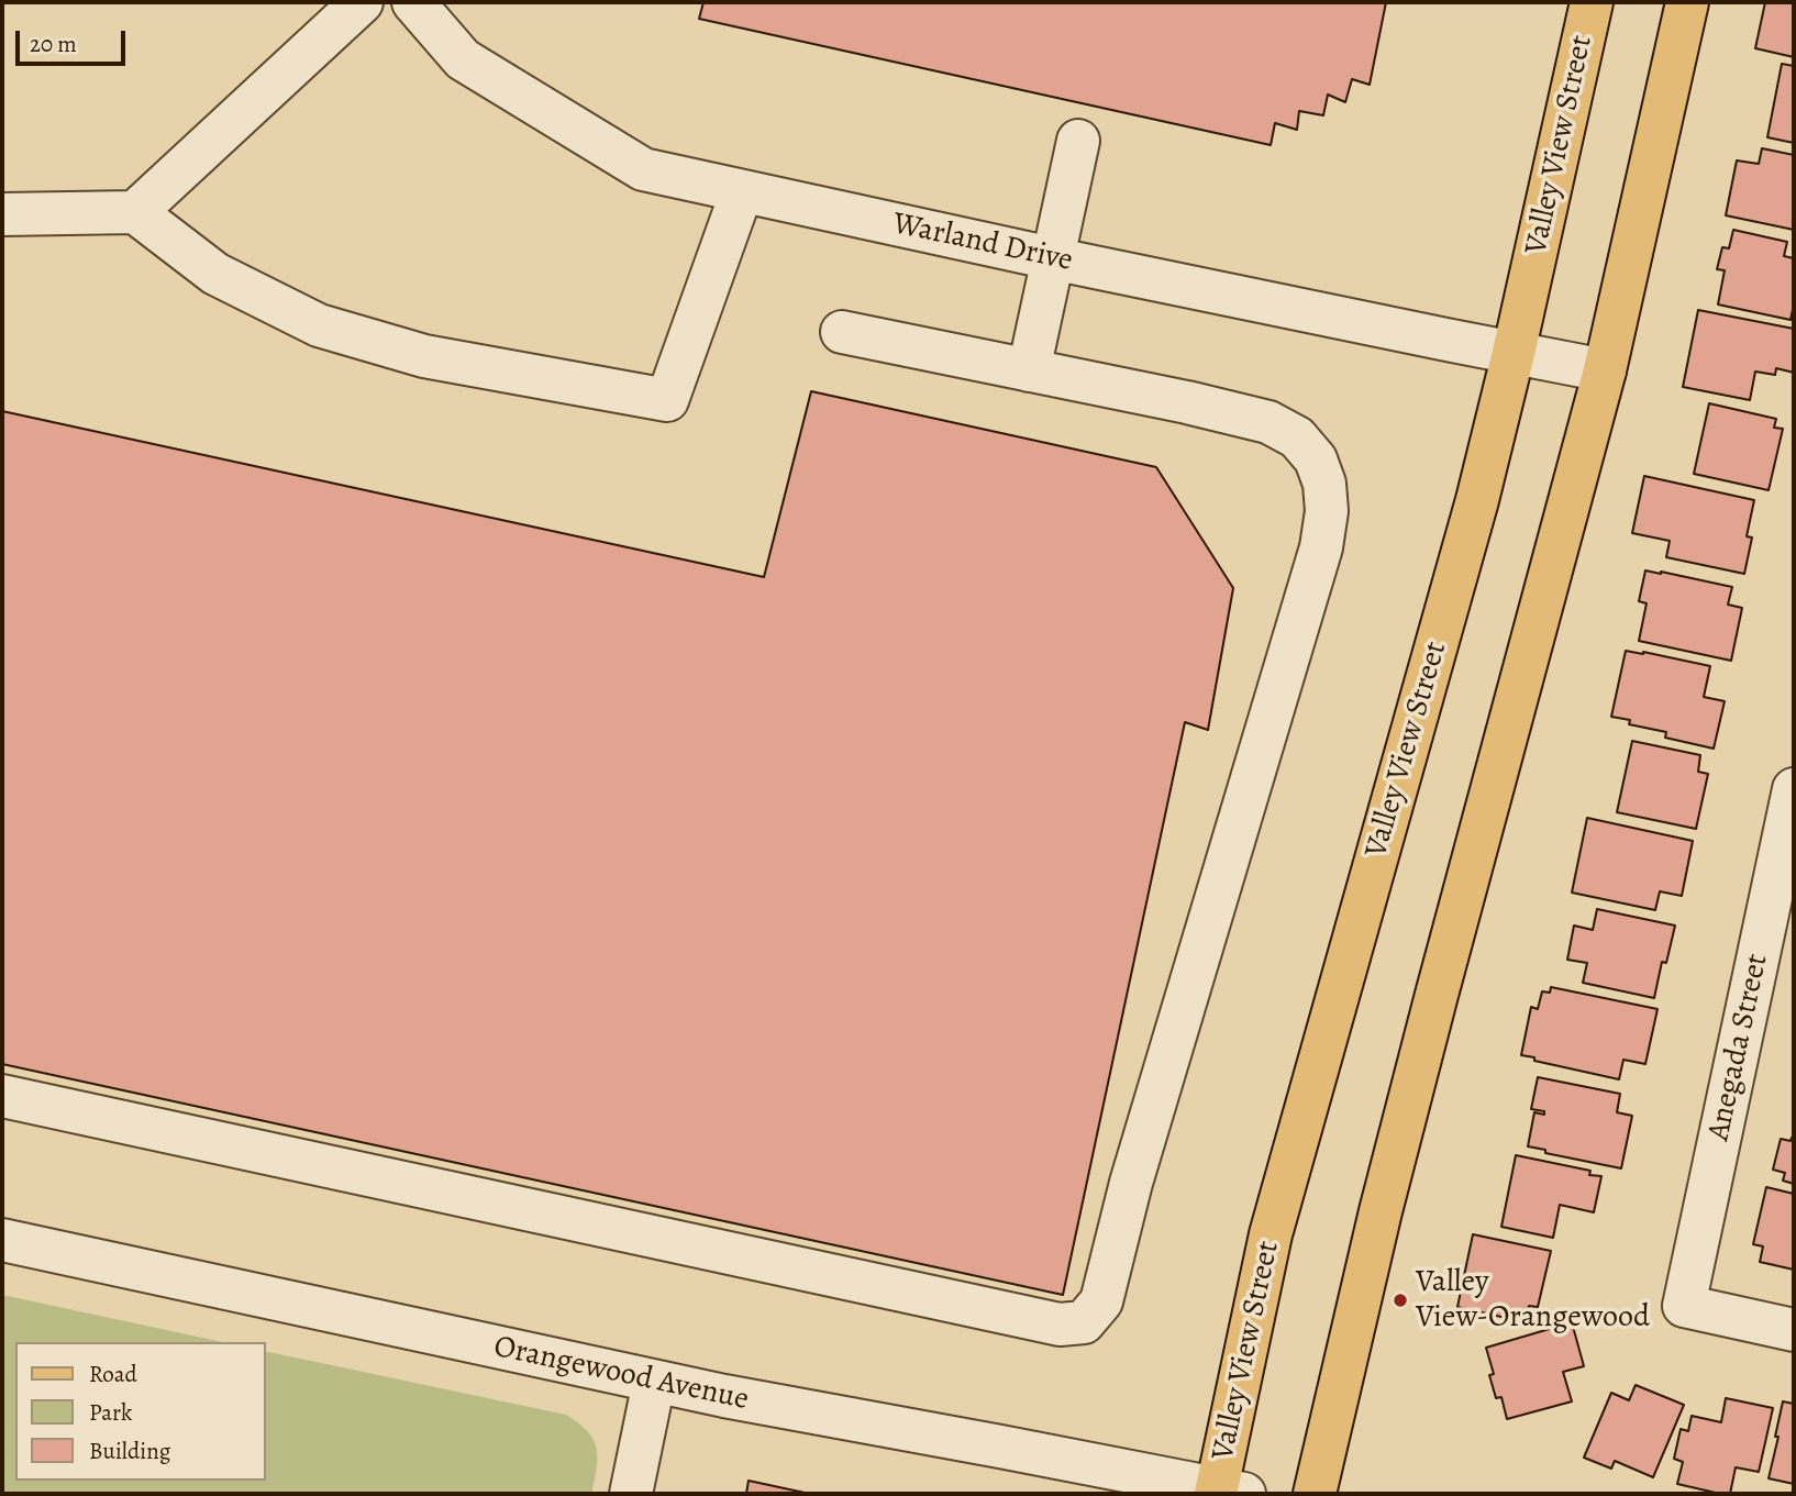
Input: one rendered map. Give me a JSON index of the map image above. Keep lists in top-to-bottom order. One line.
{"streets":{"main road":["Valley View Street"],"street":["Warland Drive","Anegada Street","Orangewood Avenue"]},"crossings":[["Valley View Street","Warland Drive"],["Valley View Street","Orangewood Avenue"]],"places":["Valley View-Orangewood"],"legend":["Road","Park","Building"],"scale_bar":"20 m"}
